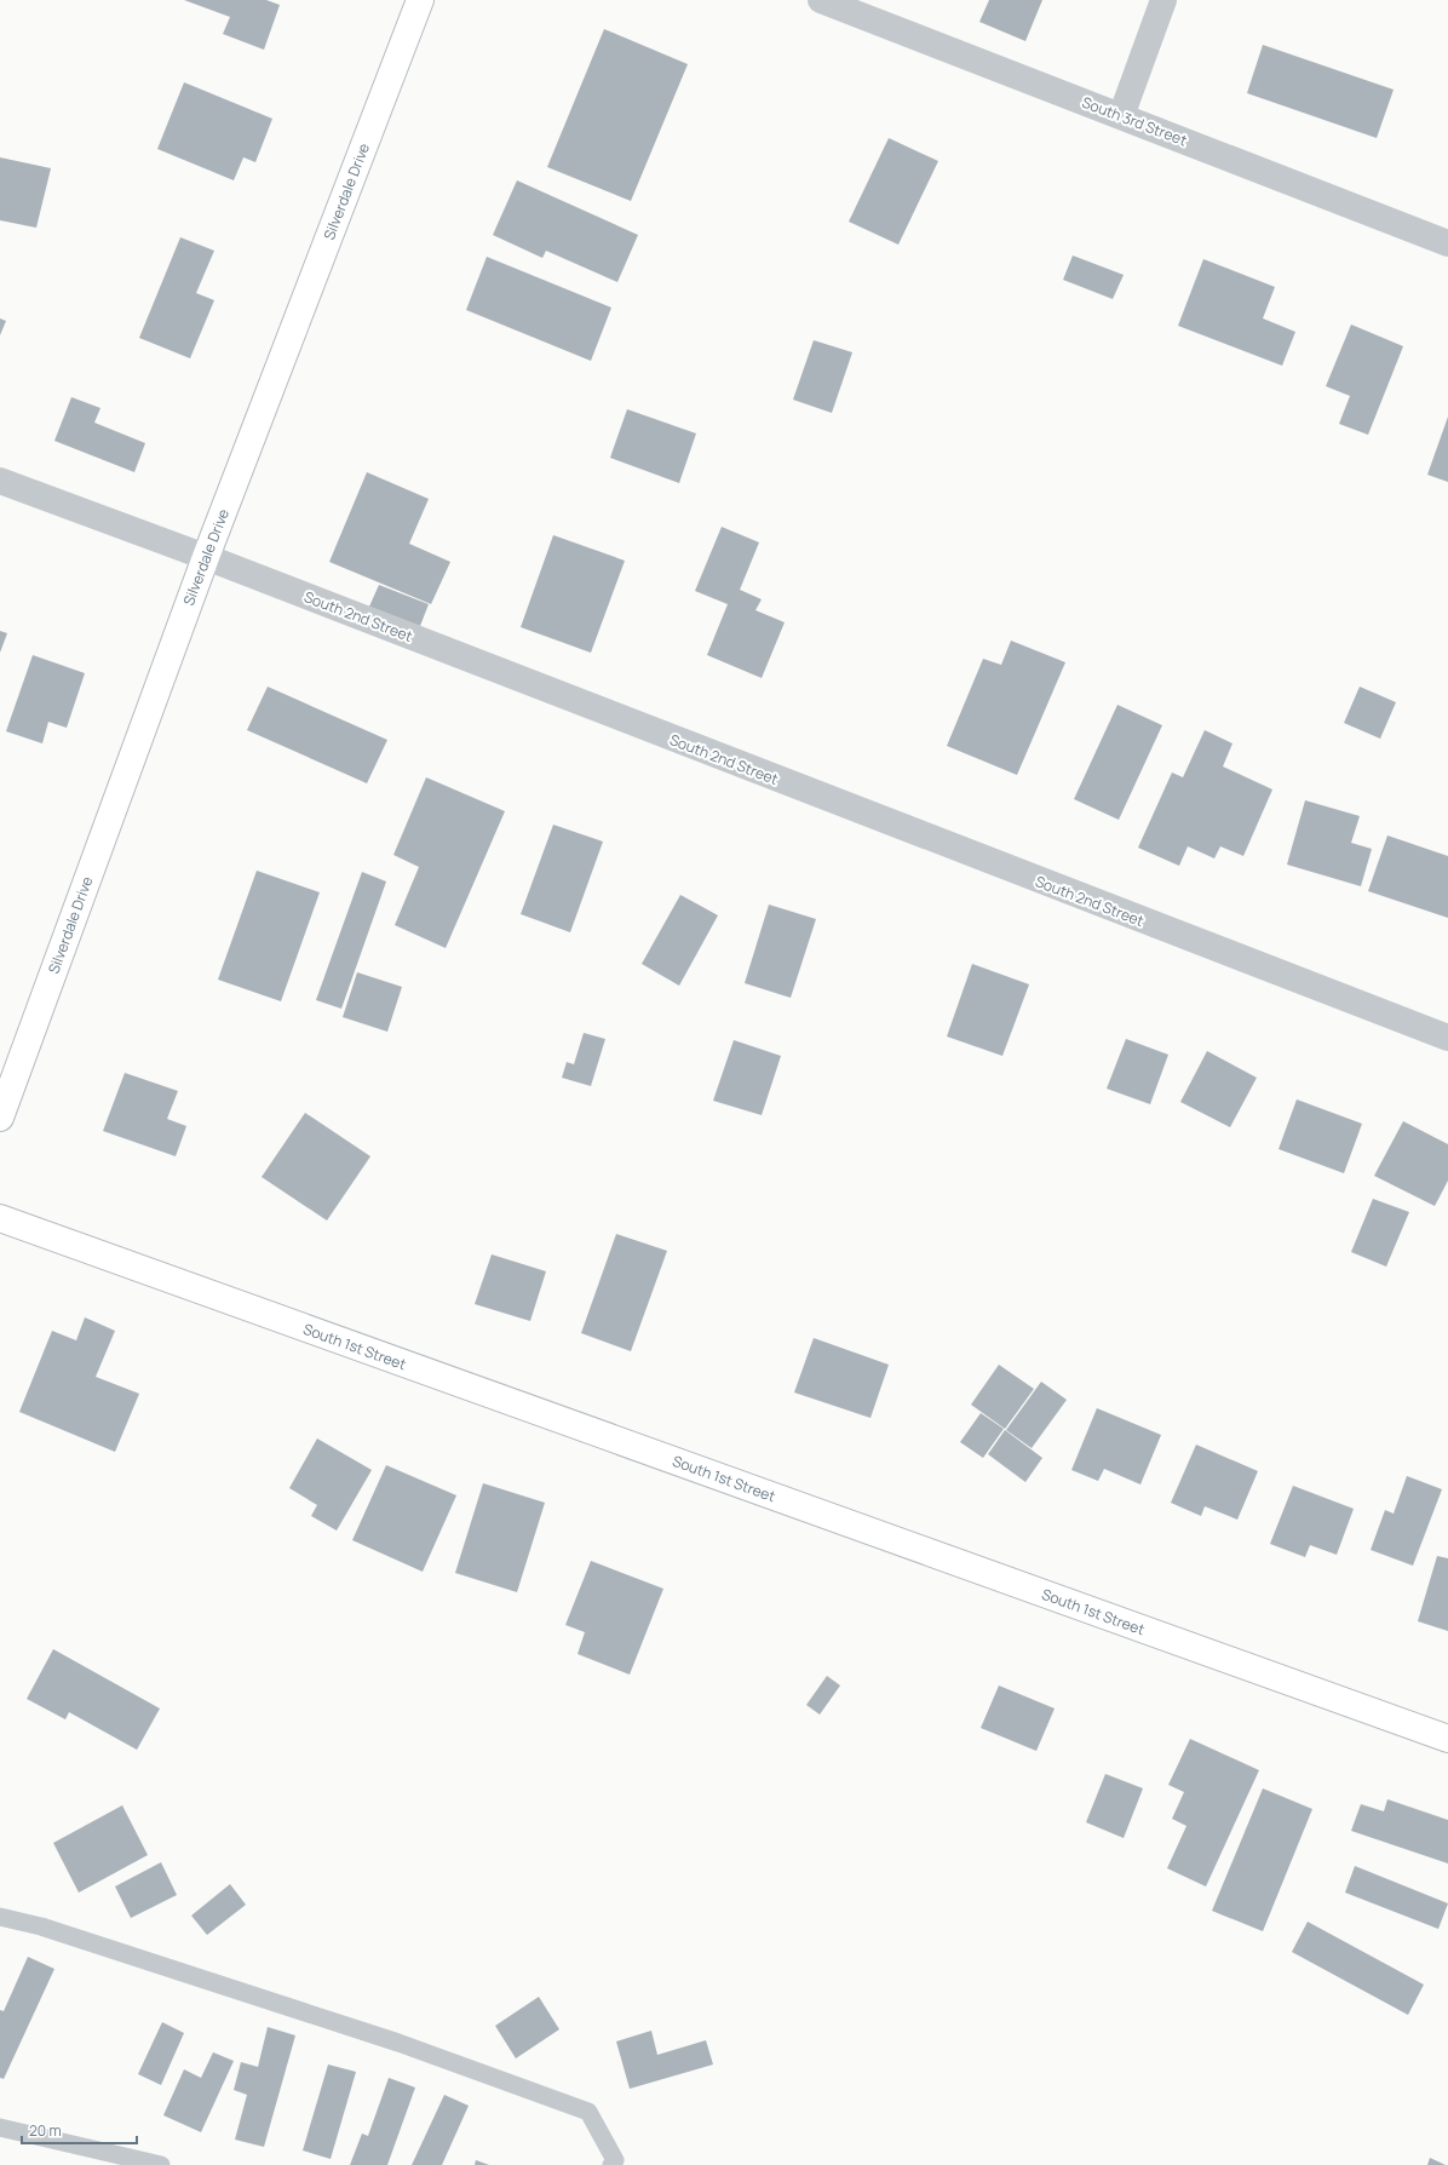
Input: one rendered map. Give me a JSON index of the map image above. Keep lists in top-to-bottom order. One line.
{"streets":{"street":["South 3rd Street","Silverdale Drive","South 2nd Street","South 1st Street"]},"crossings":[["Silverdale Drive","South 2nd Street"]],"scale_bar":"20 m"}
